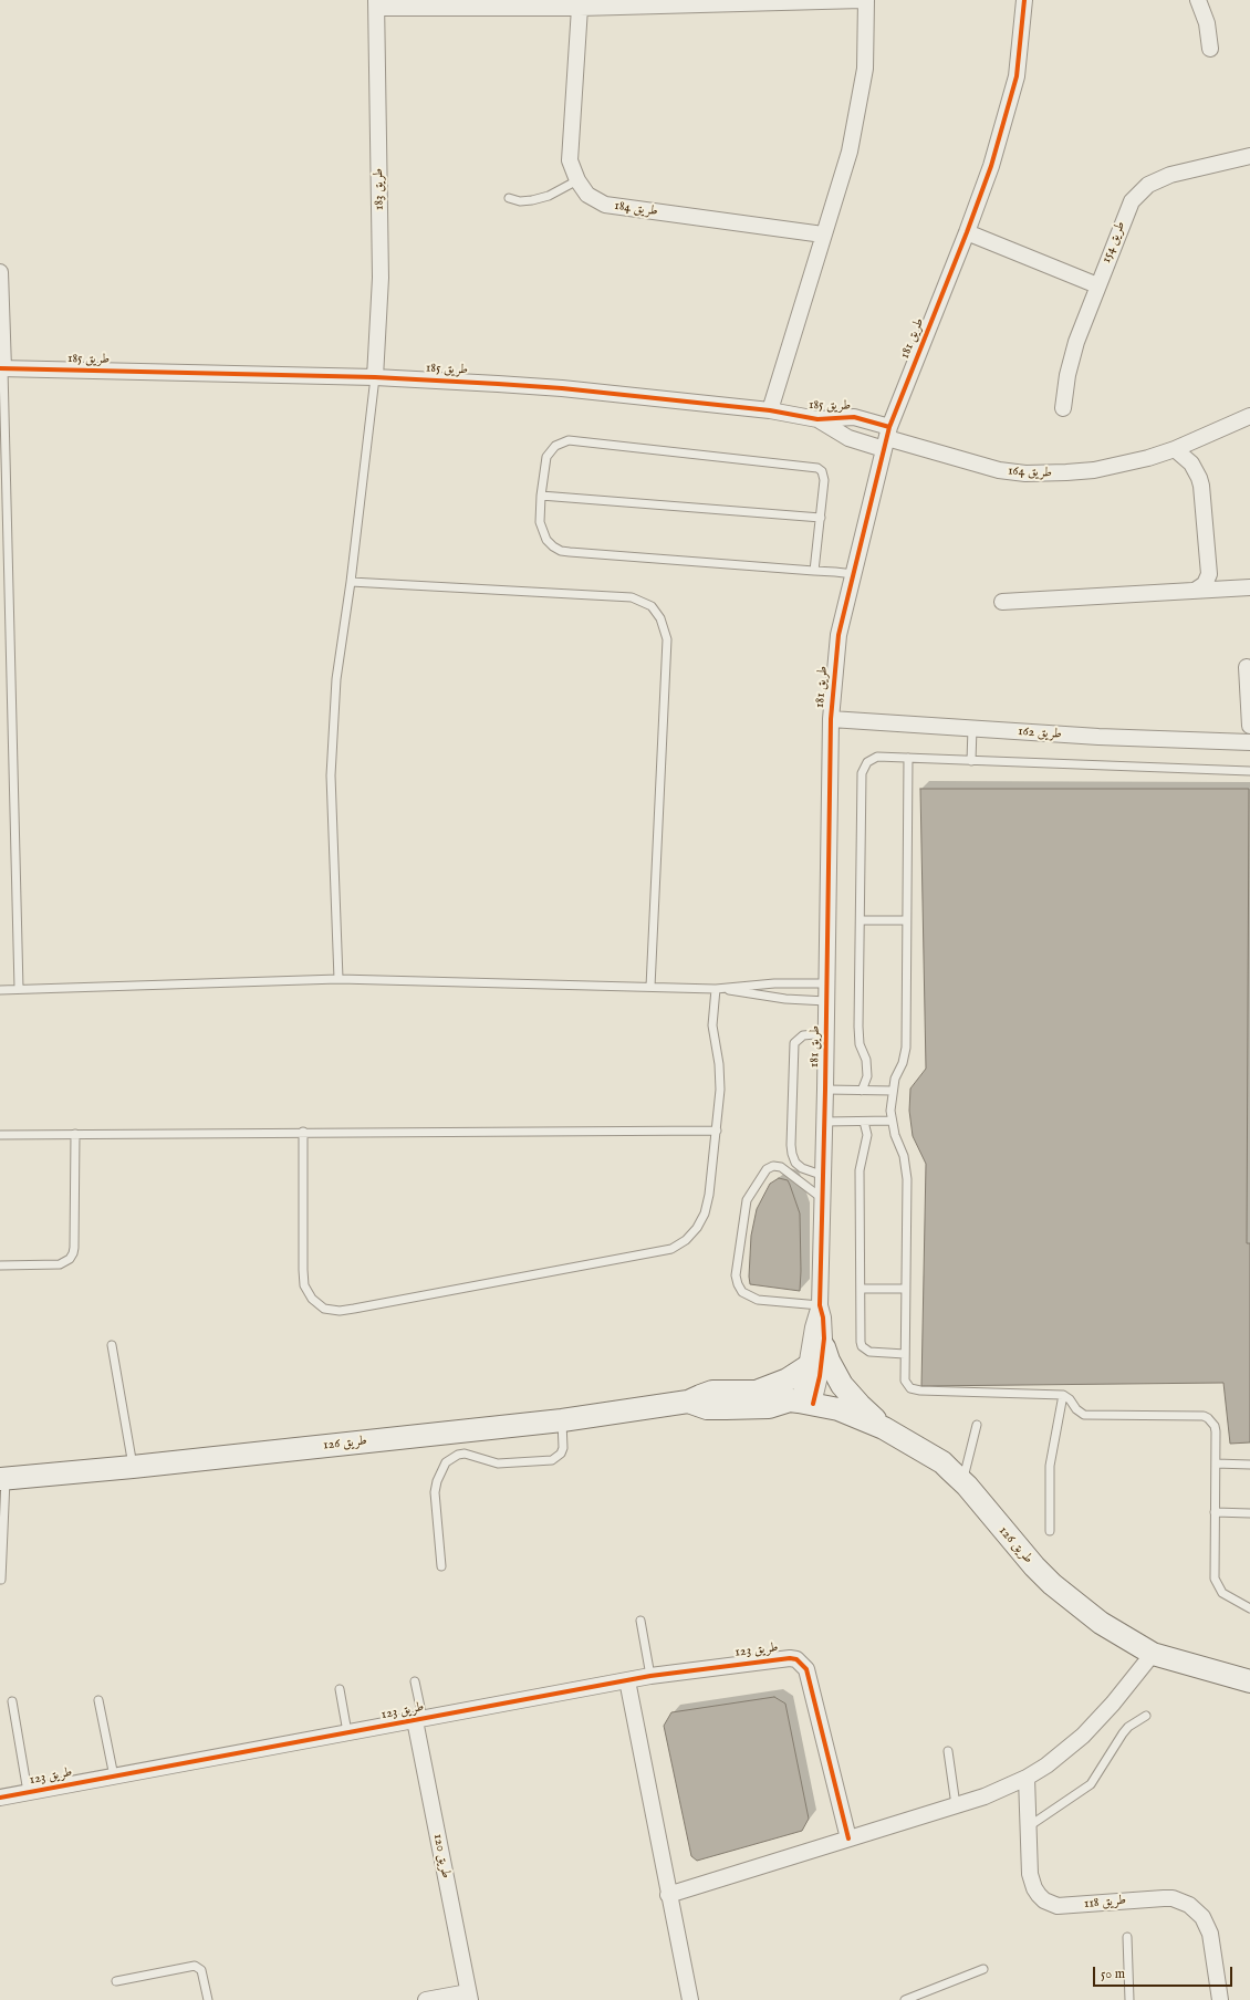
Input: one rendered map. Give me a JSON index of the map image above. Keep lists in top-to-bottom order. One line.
{"streets":{"street":["طريق 183","طريق 184","طريق 154","طريق 181","طريق 185","طريق 164","طريق 162","طريق 126","طريق 123","طريق 120","طريق 118"]},"crossings":[["طريق 183","طريق 185"],["طريق 181","طريق 185"],["طريق 181","طريق 164"],["طريق 181","طريق 162"],["طريق 181","طريق 126"],["طريق 185","طريق 164"],["طريق 123","طريق 120"]],"scale_bar":"50 m"}
